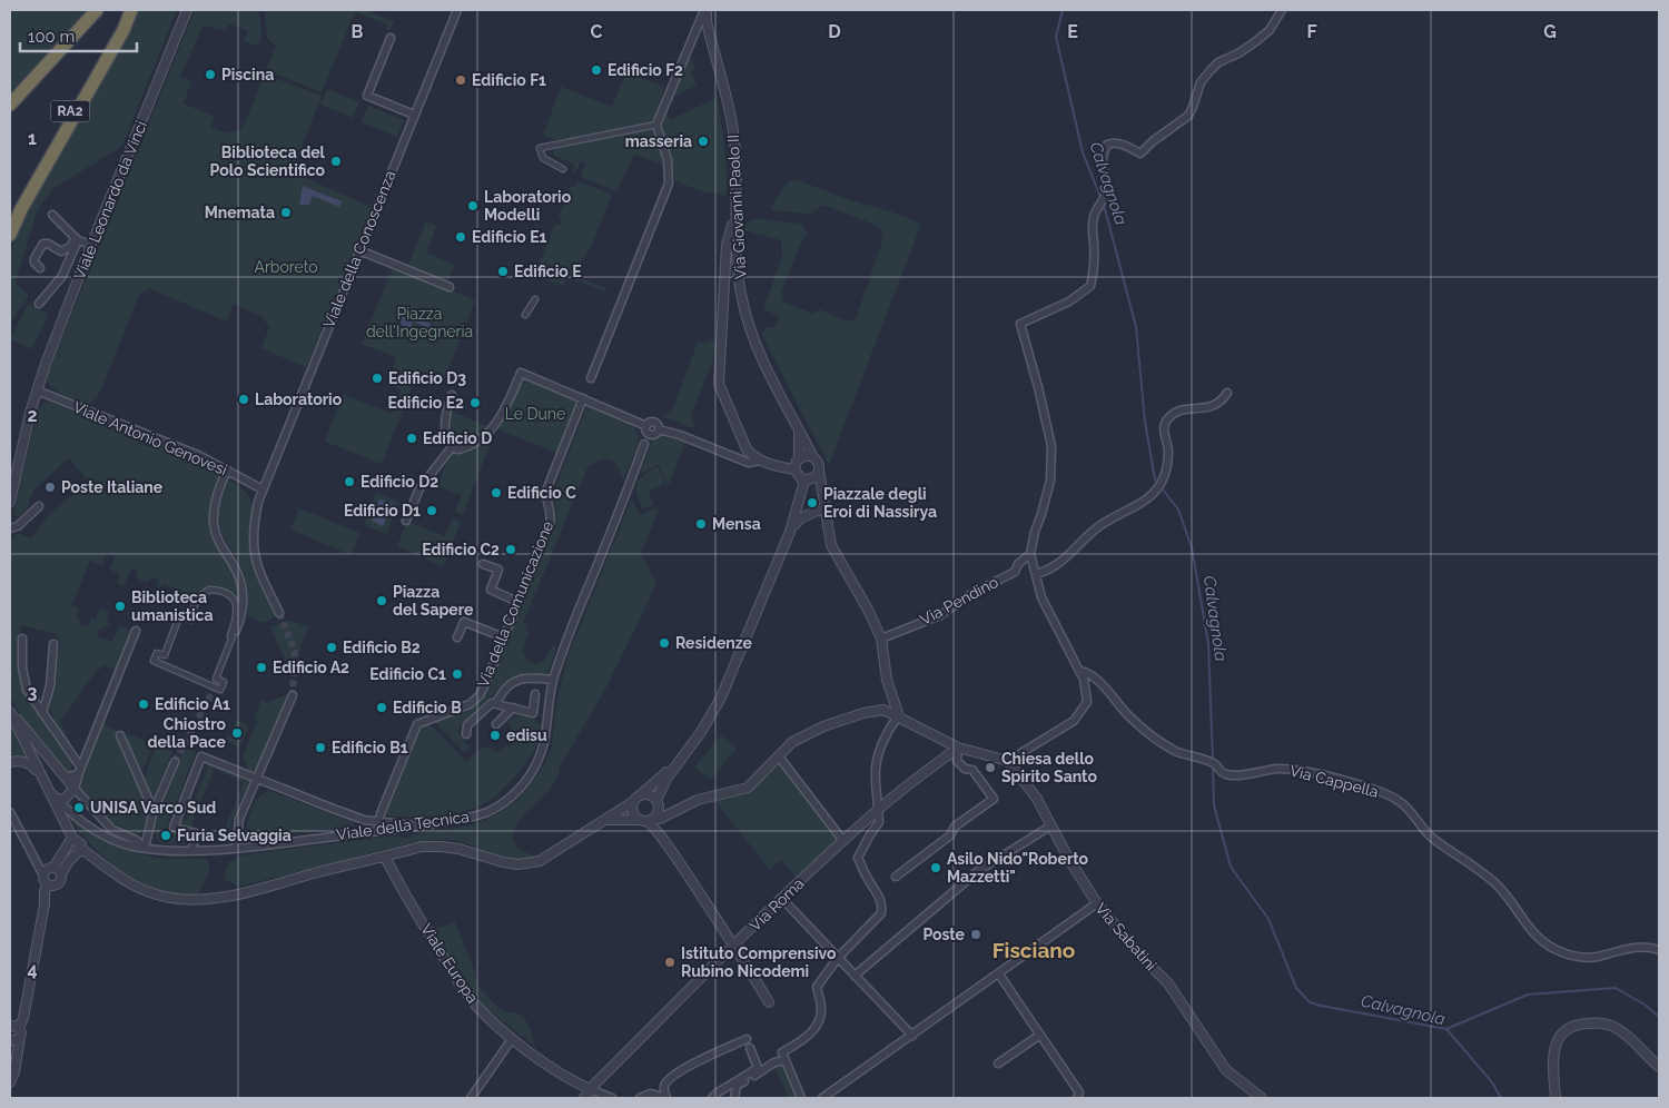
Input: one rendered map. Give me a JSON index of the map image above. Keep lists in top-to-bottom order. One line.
{"streets":{"highway":["RA2"],"street":["Viale Leonardo da Vinci","Via Giovanni Paolo II","Viale della Conoscenza","Viale Antonio Genovesi","Via Pendino","Via della Comunicazione","Via Cappella","Viale della Tecnica","Via Roma","Via Sabatini","Viale Europa"]},"crossings":[["Viale Leonardo da Vinci","Viale Antonio Genovesi"],["Viale della Conoscenza","Viale Antonio Genovesi"],["Via Roma","Viale Europa"]],"districts":["Fisciano"],"water":["Calvagnola"],"parks":["Arboreto","Piazza dell'Ingegneria","Le Dune"],"places":["Edificio F2","Piscina","Edificio F1","masseria","Biblioteca del Polo Scientifico","Laboratorio Modelli","Mnemata","Edificio E1","Edificio E","Edificio D3","Laboratorio","Edificio E2","Edificio D","Edificio D2","Poste Italiane","Edificio C","Piazzale degli Eroi di Nassirya","Edificio D1","Mensa","Edificio C2","Piazza del Sapere","Biblioteca umanistica","Residenze","Edificio B2","Edificio A2","Edificio C1","Edificio A1","Edificio B","Chiostro della Pace","edisu","Edificio B1","Chiesa dello Spirito Santo","UNISA Varco Sud","Furia Selvaggia","Asilo Nido\"Roberto Mazzetti\"","Poste","Istituto Comprensivo Rubino Nicodemi"],"scale_bar":"100 m","grid":{"columns":["B","C","D","E","F","G"],"rows":["1","2","3","4"]}}
